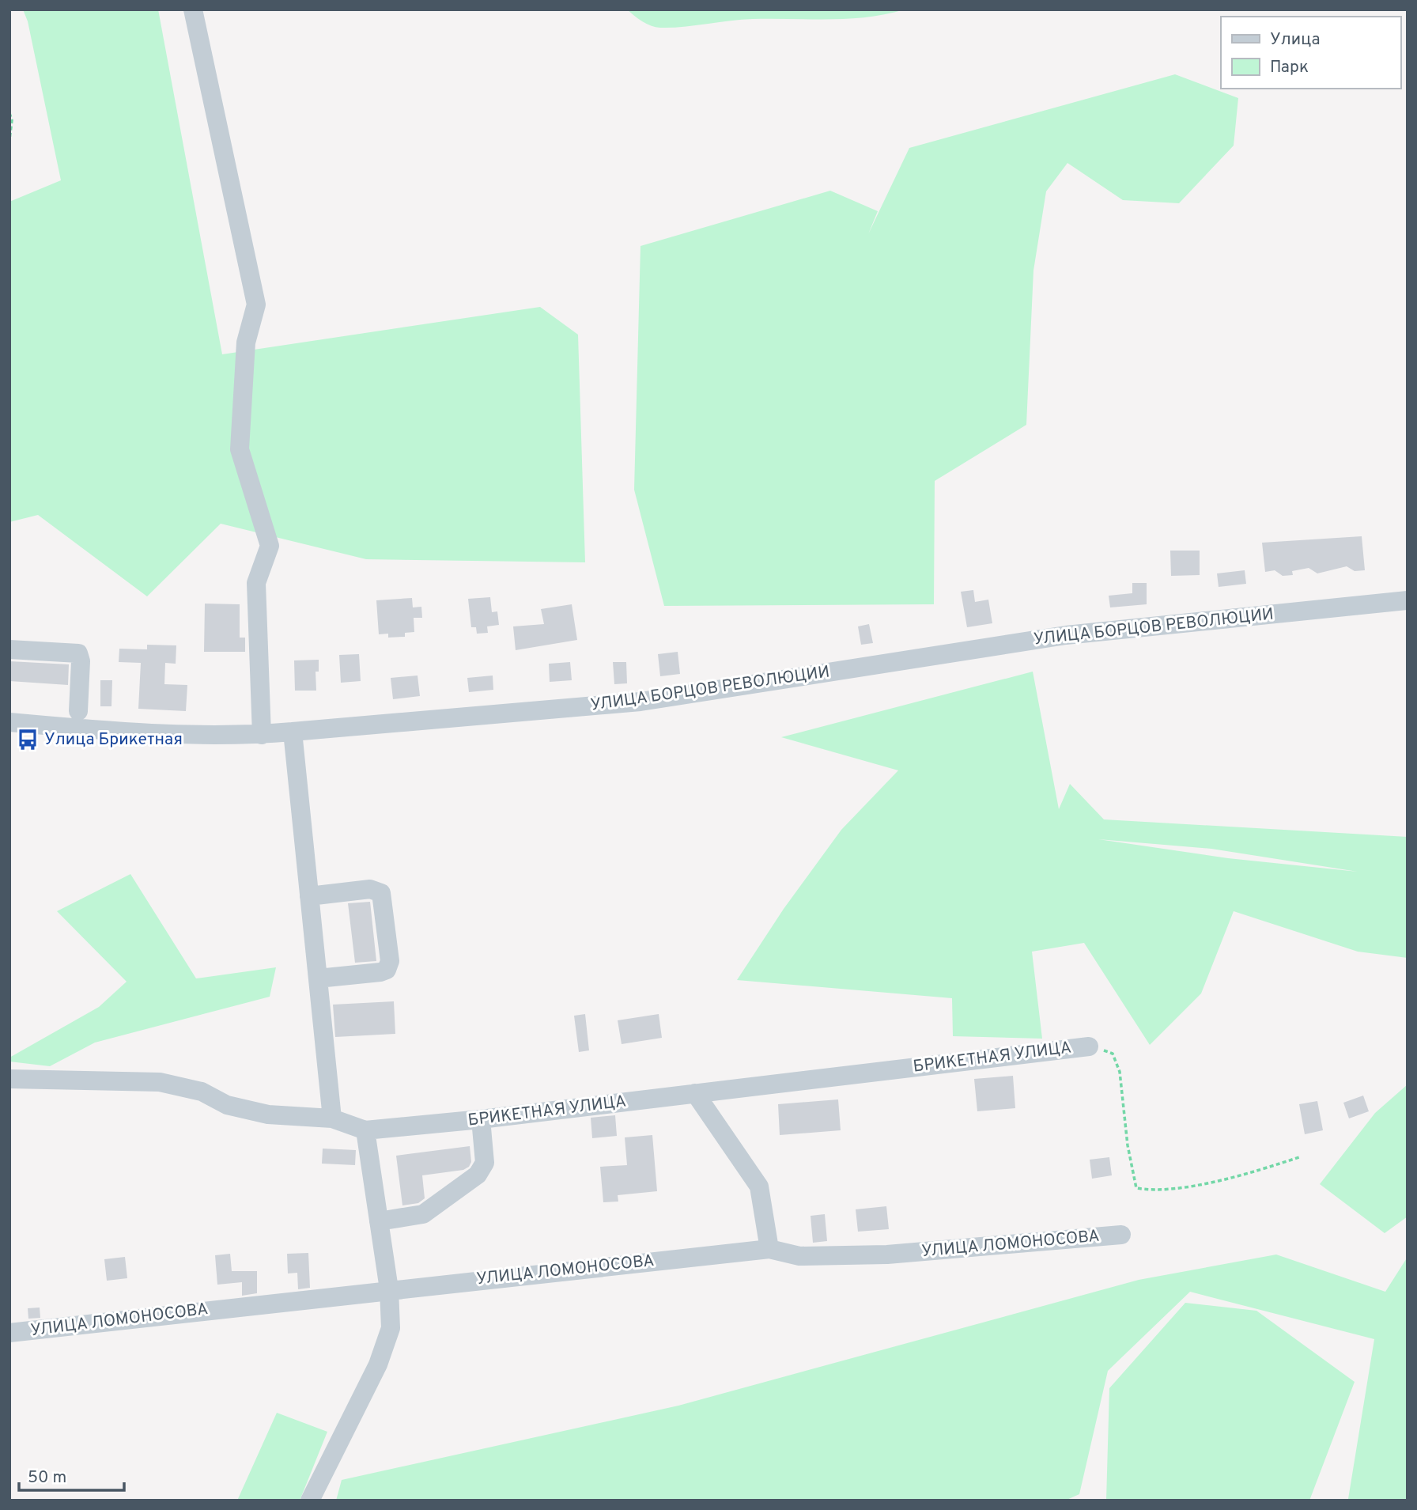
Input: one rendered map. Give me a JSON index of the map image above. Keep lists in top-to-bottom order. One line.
{"streets":{"street":["УЛИЦА БОРЦОВ РЕВОЛЮЦИИ","БРИКЕТНАЯ УЛИЦА","УЛИЦА ЛОМОНОСОВА"]},"places":{"bus stop":["Улица Брикетная"]},"legend":["Улица","Парк"],"scale_bar":"50 m"}
